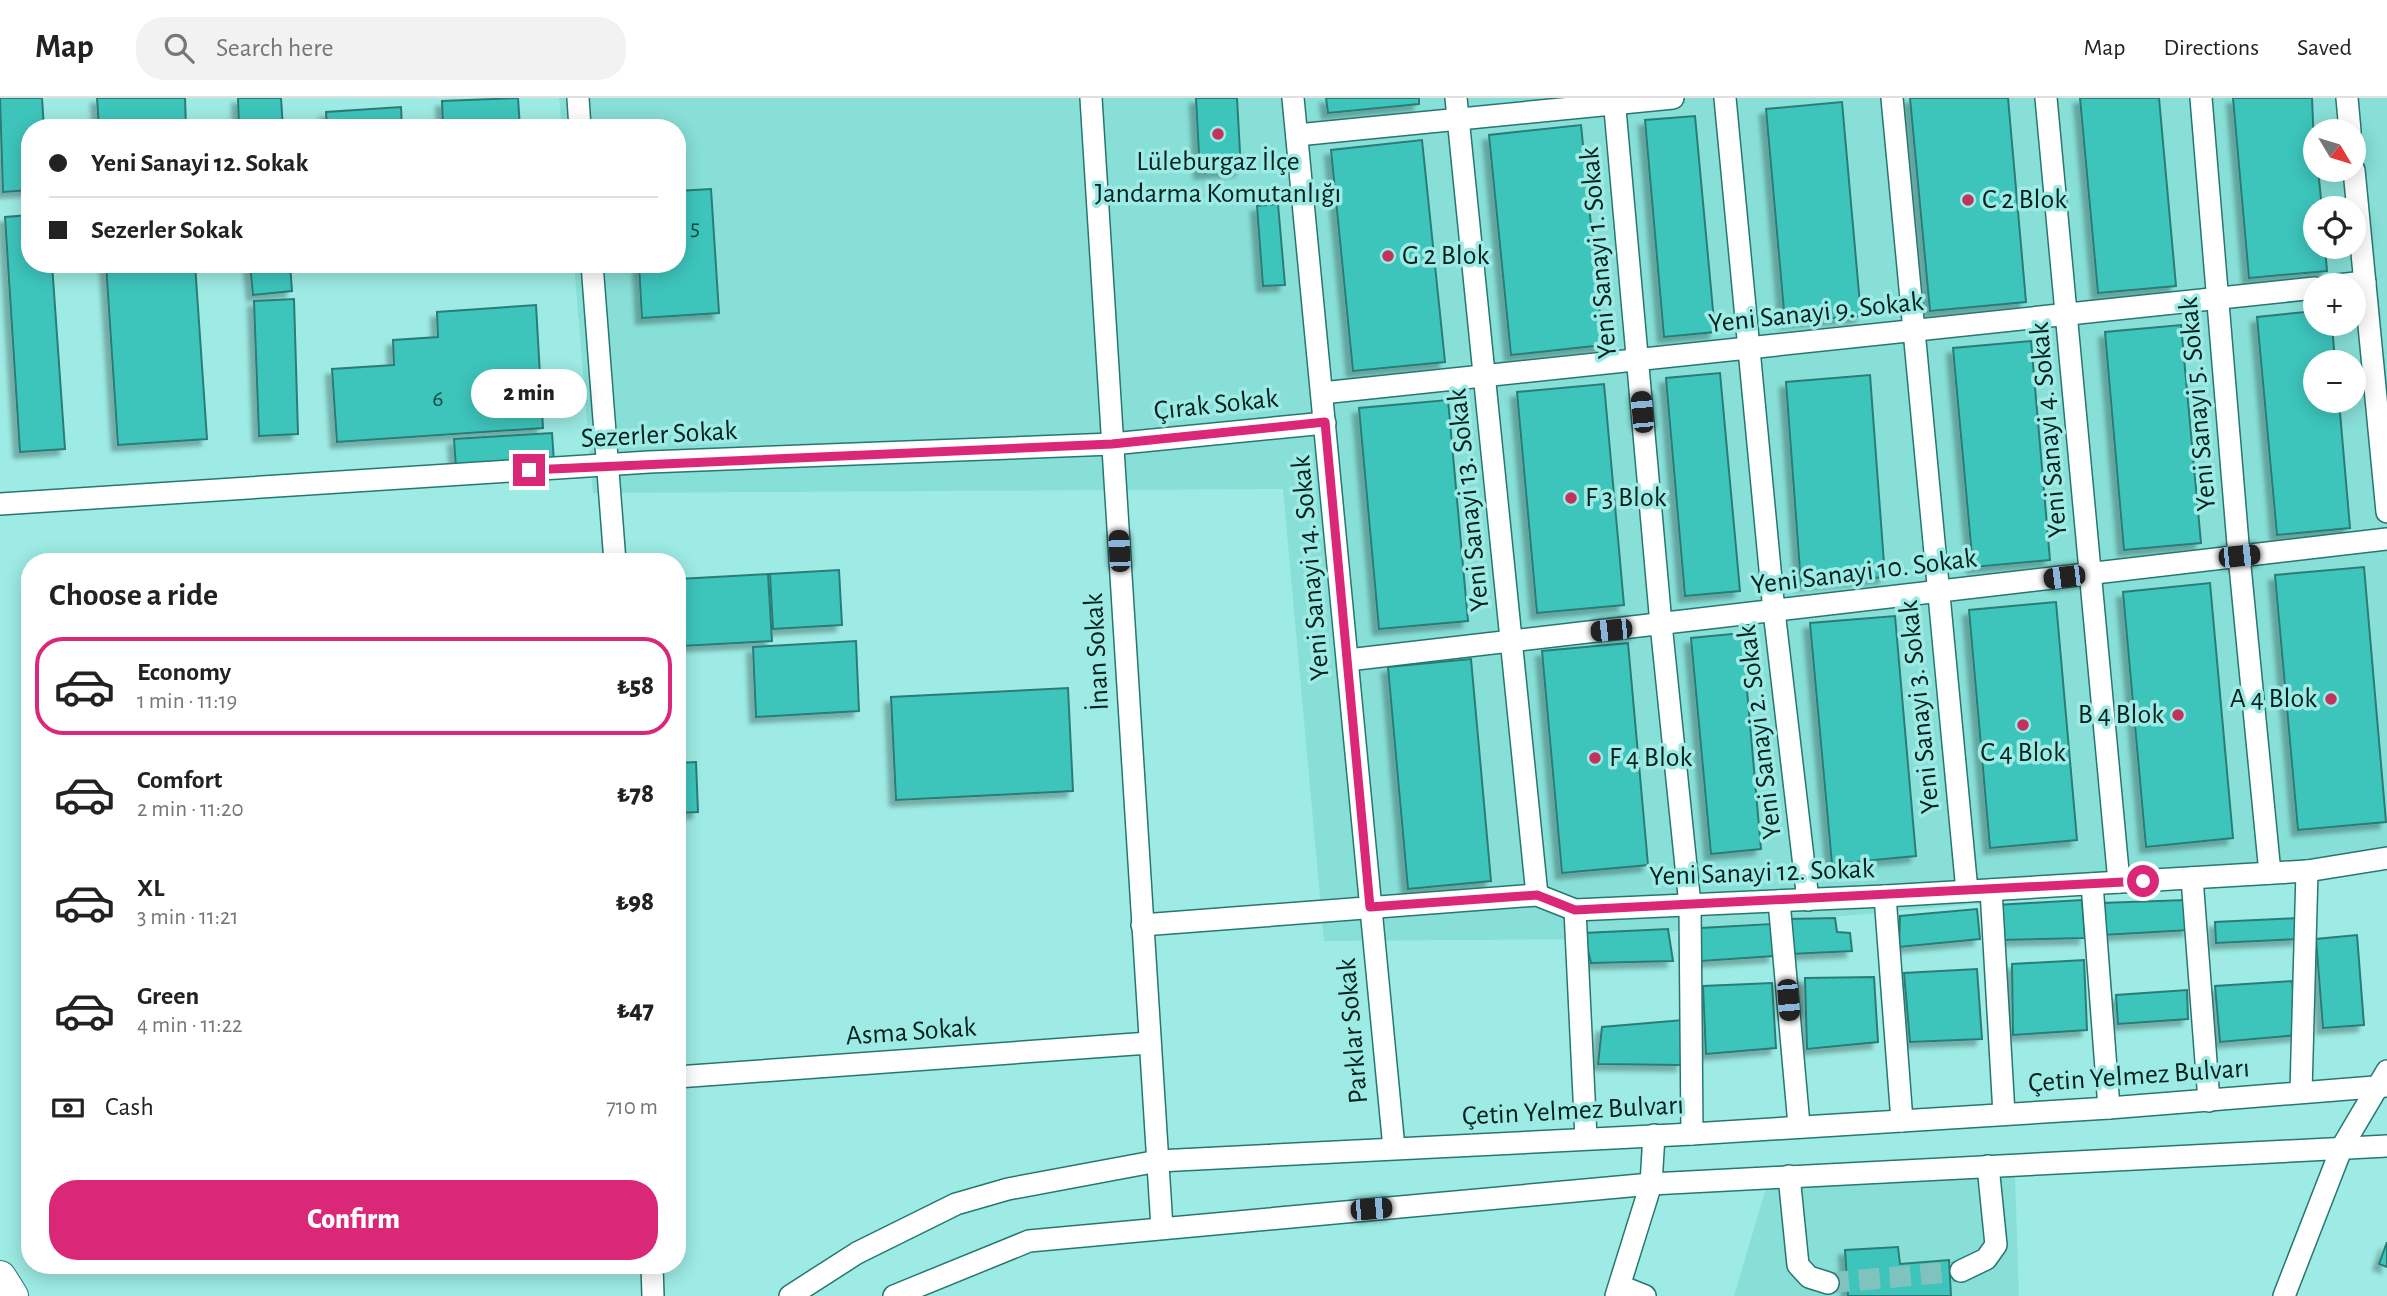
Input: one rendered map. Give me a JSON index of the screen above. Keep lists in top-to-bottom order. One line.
{"streets":{"street":["Yeni Sanayi 1. Sokak","Yeni Sanayi 9. Sokak","Yeni Sanayi 5. Sokak","Çırak Sokak","Yeni Sanayi 4. Sokak","Sezerler Sokak","Yeni Sanayi 13. Sokak","Yeni Sanayi 14. Sokak","Yeni Sanayi 10. Sokak","İnan Sokak","Yeni Sanayi 3. Sokak","Yeni Sanayi 2. Sokak","Yeni Sanayi 12. Sokak","Parklar Sokak","Asma Sokak","Çetin Yelmez Bulvarı"]},"crossings":[["Yeni Sanayi 1. Sokak","Yeni Sanayi 9. Sokak"],["Yeni Sanayi 1. Sokak","Yeni Sanayi 10. Sokak"],["Yeni Sanayi 1. Sokak","Yeni Sanayi 12. Sokak"],["Yeni Sanayi 1. Sokak","Çetin Yelmez Bulvarı"],["Yeni Sanayi 9. Sokak","Yeni Sanayi 5. Sokak"],["Yeni Sanayi 9. Sokak","Yeni Sanayi 4. Sokak"],["Yeni Sanayi 9. Sokak","Yeni Sanayi 13. Sokak"],["Yeni Sanayi 9. Sokak","Yeni Sanayi 14. Sokak"],["Yeni Sanayi 9. Sokak","Yeni Sanayi 3. Sokak"],["Yeni Sanayi 9. Sokak","Yeni Sanayi 2. Sokak"],["Yeni Sanayi 5. Sokak","Yeni Sanayi 10. Sokak"],["Yeni Sanayi 5. Sokak","Yeni Sanayi 12. Sokak"],["Çırak Sokak","Sezerler Sokak"],["Çırak Sokak","Yeni Sanayi 14. Sokak"],["Çırak Sokak","İnan Sokak"],["Yeni Sanayi 4. Sokak","Yeni Sanayi 10. Sokak"],["Yeni Sanayi 4. Sokak","Yeni Sanayi 12. Sokak"],["Sezerler Sokak","İnan Sokak"],["Yeni Sanayi 13. Sokak","Yeni Sanayi 10. Sokak"],["Yeni Sanayi 13. Sokak","Yeni Sanayi 12. Sokak"],["Yeni Sanayi 14. Sokak","Yeni Sanayi 10. Sokak"],["Yeni Sanayi 14. Sokak","Yeni Sanayi 12. Sokak"],["Yeni Sanayi 14. Sokak","Parklar Sokak"],["Yeni Sanayi 10. Sokak","Yeni Sanayi 3. Sokak"],["Yeni Sanayi 10. Sokak","Yeni Sanayi 2. Sokak"],["İnan Sokak","Yeni Sanayi 12. Sokak"],["İnan Sokak","Asma Sokak"],["İnan Sokak","Çetin Yelmez Bulvarı"],["Yeni Sanayi 3. Sokak","Yeni Sanayi 12. Sokak"],["Yeni Sanayi 2. Sokak","Yeni Sanayi 12. Sokak"],["Yeni Sanayi 12. Sokak","Parklar Sokak"],["Parklar Sokak","Çetin Yelmez Bulvarı"]],"places":["Lüleburgaz İlçe Jandarma Komutanlığı","C 2 Blok","G 2 Blok","F 3 Blok","A 4 Blok","B 4 Blok","C 4 Blok","F 4 Blok"],"house_numbers":["5","6"],"north":"bottom right","page":{"header":"Map","search":"Search here","nav":["Map","Directions","Saved"],"map_buttons":["+","−"],"banner":["Yeni Sanayi 12. Sokak","Sezerler Sokak"],"bubble":"2 min","heading":"Choose a ride","list":[{"name":"Economy","note":"1 min · 11:19","value":"₺58"},{"name":"Comfort","note":"2 min · 11:20","value":"₺78"},{"name":"XL","note":"3 min · 11:21","value":"₺98"},{"name":"Green","note":"4 min · 11:22","value":"₺47"}],"pay":["Cash","710 m"],"buttons":"Confirm"}}
